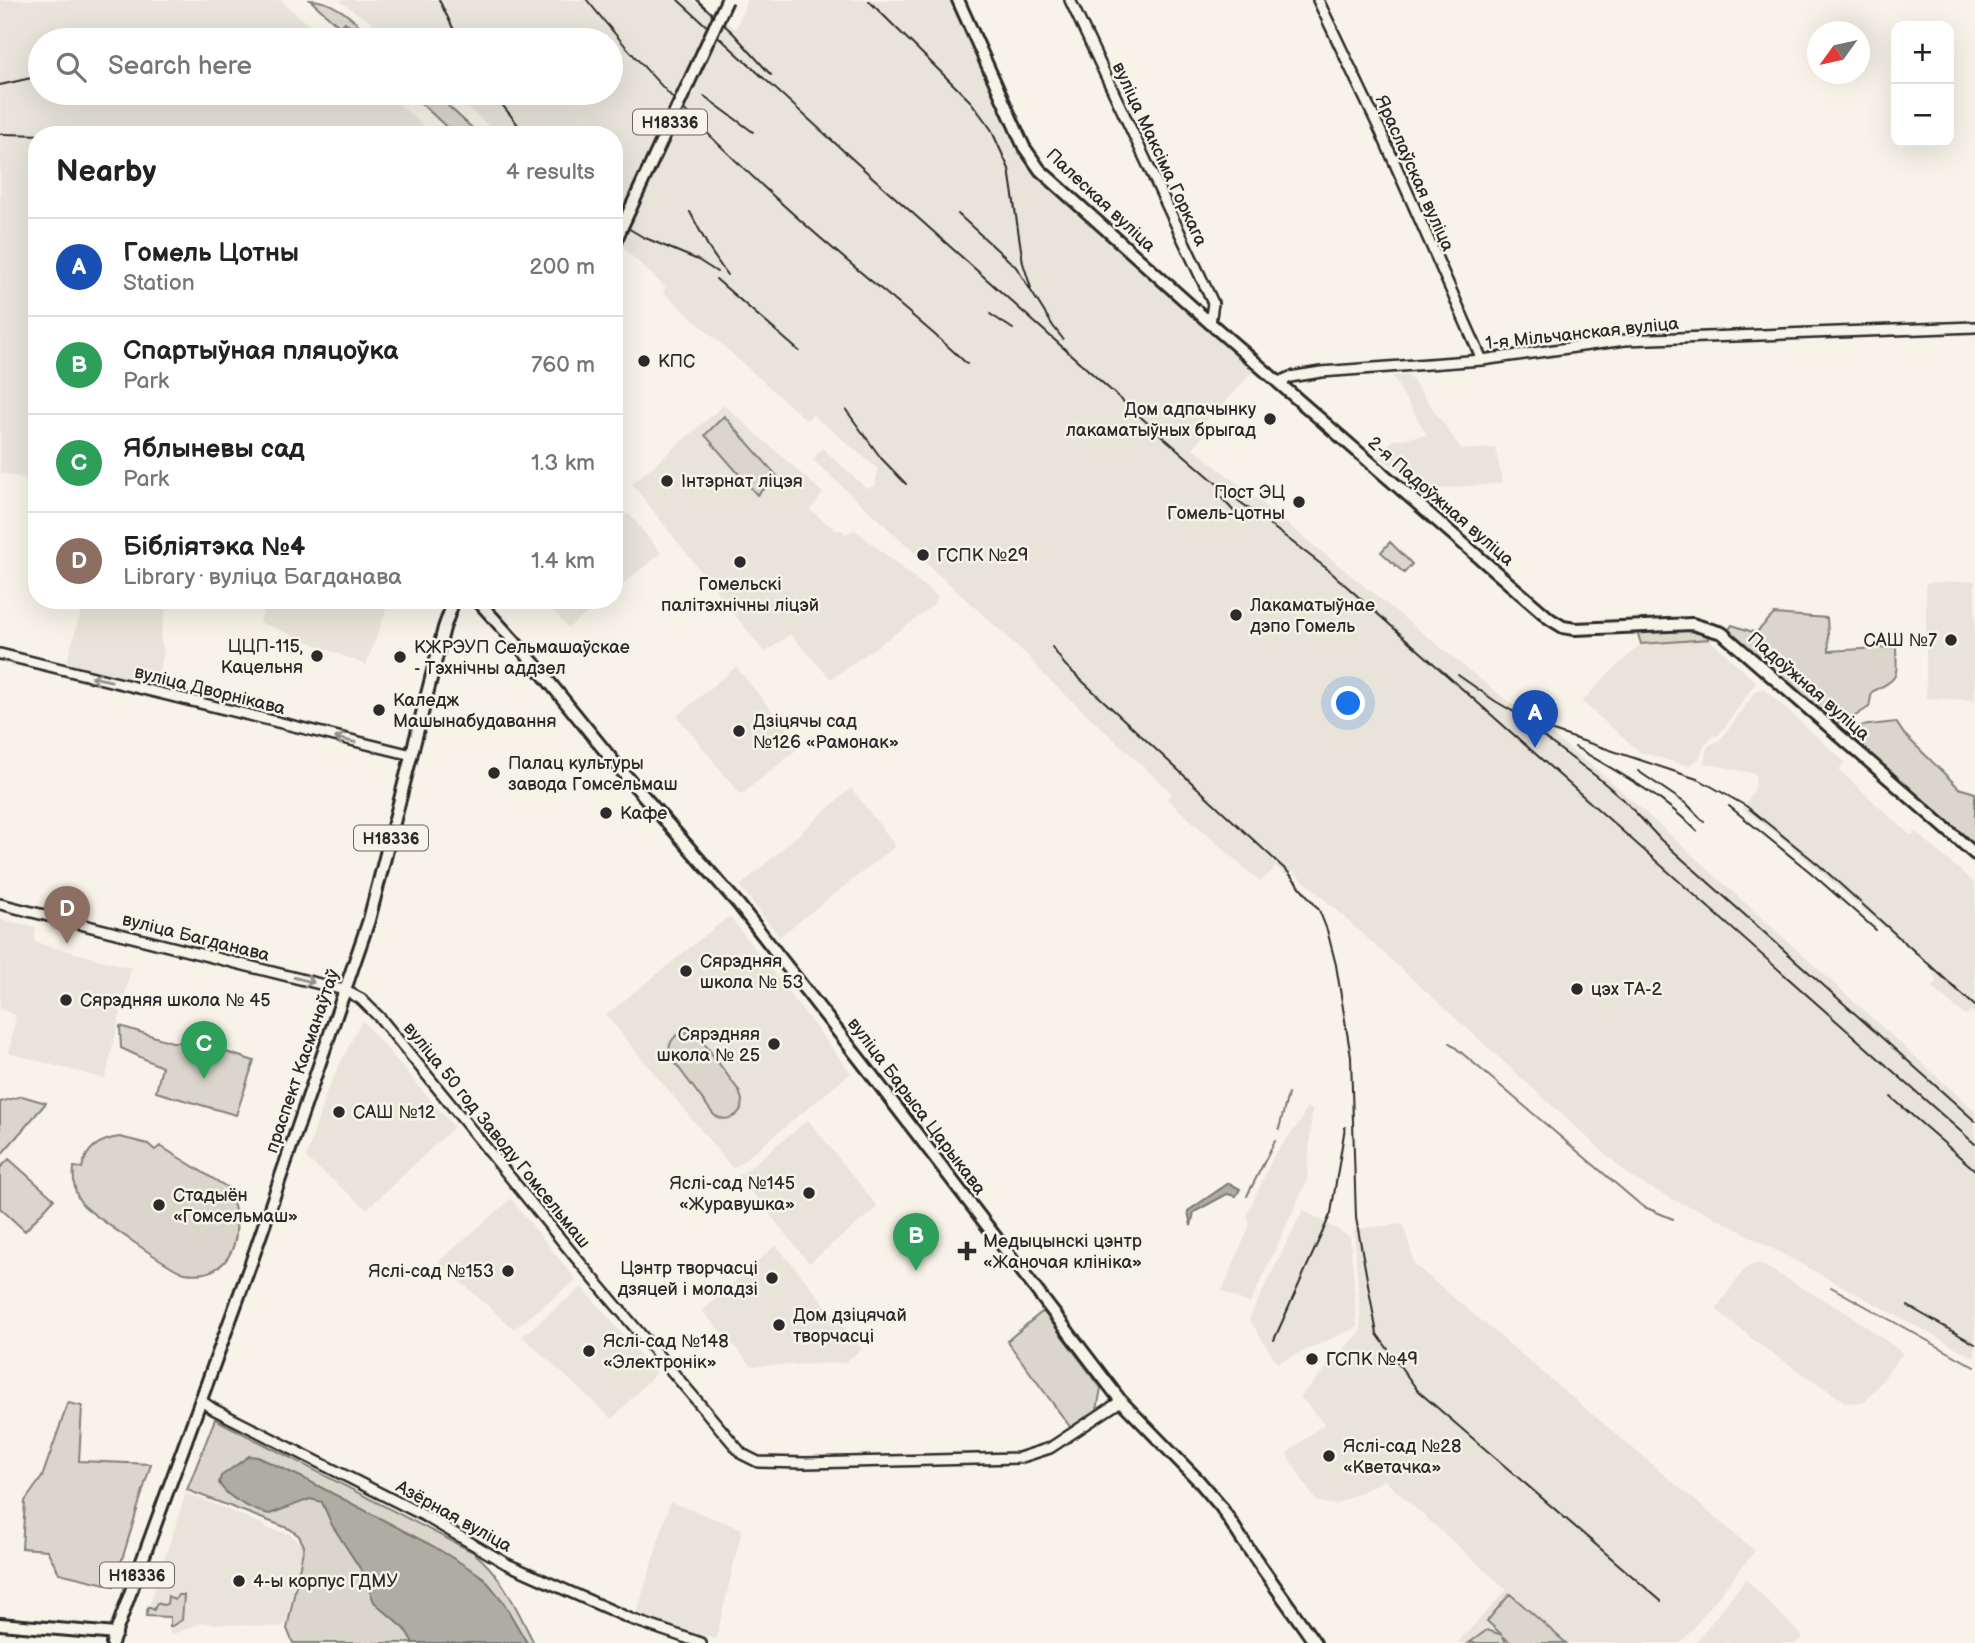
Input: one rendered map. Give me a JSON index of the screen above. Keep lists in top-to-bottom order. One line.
{"streets":{"main road":["Н18336","Палеская вуліца","2-я Падоўжная вуліца","Падоўжная вуліца","праспект Касманаўтаў","вуліца Барыса Царыкава"],"street":["вуліца Максіма Горкага","Яраслаўская вуліца","1-я Мільчанская вуліца","вуліца Дворнікава","вуліца Багданава","вуліца 50 год Заводу Гомсельмаш","Азёрная вуліца"]},"crossings":[["вуліца Максіма Горкага","Палеская вуліца"],["Яраслаўская вуліца","1-я Мільчанская вуліца"],["Палеская вуліца","1-я Мільчанская вуліца"],["Палеская вуліца","2-я Падоўжная вуліца"],["1-я Мільчанская вуліца","2-я Падоўжная вуліца"],["2-я Падоўжная вуліца","Падоўжная вуліца"],["вуліца Дворнікава","праспект Касманаўтаў"],["вуліца Багданава","праспект Касманаўтаў"],["вуліца Багданава","вуліца 50 год Заводу Гомсельмаш"],["праспект Касманаўтаў","вуліца 50 год Заводу Гомсельмаш"],["праспект Касманаўтаў","Азёрная вуліца"],["вуліца Барыса Царыкава","вуліца 50 год Заводу Гомсельмаш"]],"one_way":["вуліца Дворнікава","вуліца Багданава"],"places":{"other":["КПС","Дом адпачынку лакаматыўных брыгад","Інтэрнат ліцэя","Пост ЭЦ Гомель-цотны","ГСПК №29","Гомельскі палітэхнічны ліцэй","Лакаматыўнае дэпо Гомель","САШ №7","ЦЦП-115, Кацельня","КЖРЭУП Сельмашаўскае - Тэхнічны аддзел","Каледж Машынабудавання","Дзіцячы сад №126 «Рамонак»","Палац культуры завода Гомсельмаш","Кафе","Сярэдняя школа № 53","цэх ТА-2","Сярэдняя школа № 45","Сярэдняя школа № 25","САШ №12","Яслі-сад №145 «Журавушка»","Стадыён «Гомсельмаш»","Яслі-сад №153","Цэнтр творчасці дзяцей і моладзі","Дом дзіцячай творчасці","Яслі-сад №148 «Электронік»","ГСПК №49","Яслі-сад №28 «Кветачка»","4-ы корпус ГДМУ"],"health":["Медыцынскі цэнтр «Жаночая клініка»"]},"north":"bottom left","page":{"map_buttons":["+","−"],"search":"Search here","heading":["Nearby","4 results"],"list":[{"mark":"A","name":"Гомель Цотны","note":"Station","value":"200 m"},{"mark":"B","name":"Спартыўная пляцоўка","note":"Park","value":"760 m"},{"mark":"C","name":"Яблыневы сад","note":"Park","value":"1.3 km"},{"mark":"D","name":"Бібліятэка №4","note":"Library · вуліца Багданава","value":"1.4 km"}],"pins":["A","D","C","B"]}}
